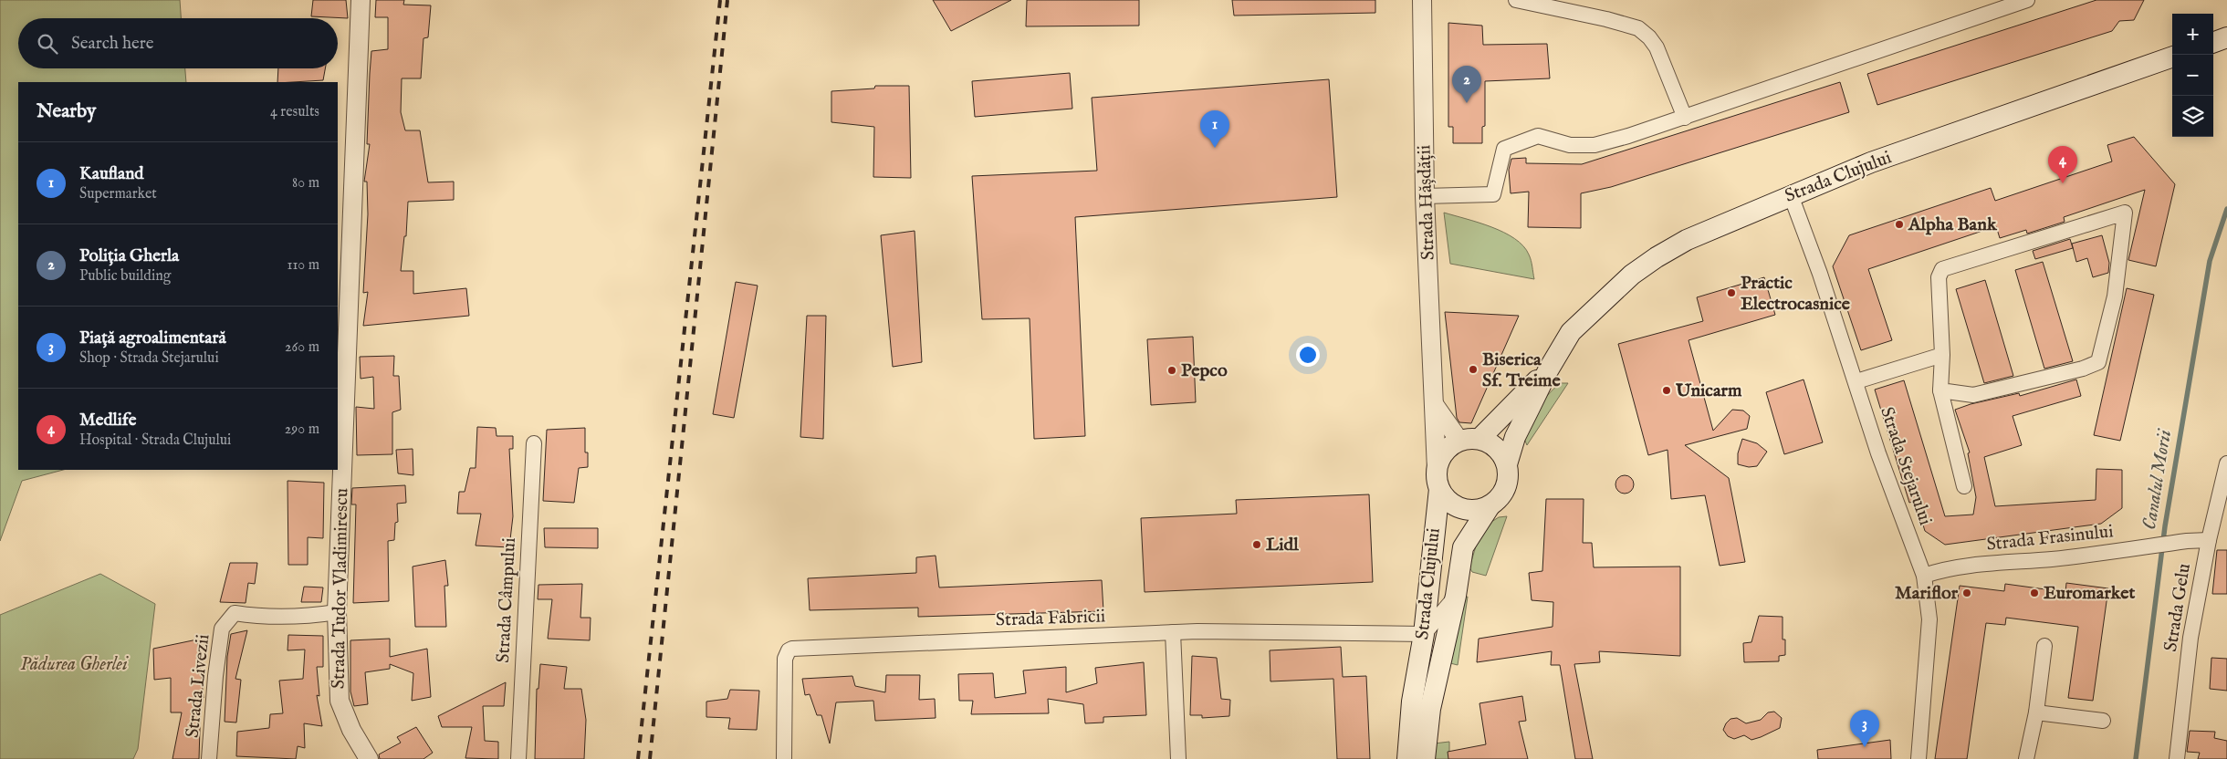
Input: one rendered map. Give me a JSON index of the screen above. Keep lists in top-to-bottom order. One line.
{"streets":{"main road":["Strada Clujului"],"street":["Strada Hășdății","Strada Stejarului","Strada Frasinului","Strada Tudor Vladimirescu","Strada Câmpului","Strada Gelu","Strada Fabricii","Strada Livezii"]},"crossings":[["Strada Clujului","Strada Hășdății"],["Strada Clujului","Strada Stejarului"],["Strada Clujului","Strada Fabricii"],["Strada Stejarului","Strada Frasinului"],["Strada Frasinului","Strada Gelu"],["Strada Tudor Vladimirescu","Strada Livezii"]],"water":["Canalul Morii"],"parks":["Pădurea Gherlei"],"places":["Alpha Bank","Practic Electrocasnice","Biserica Sf. Treime","Pepco","Unicarm","Lidl","Mariflor","Euromarket"],"page":{"map_buttons":["+","−"],"search":"Search here","pins":["2","1","4","3"],"heading":["Nearby","4 results"],"list":[{"mark":"1","name":"Kaufland","note":"Supermarket","value":"80 m"},{"mark":"2","name":"Poliția Gherla","note":"Public building","value":"110 m"},{"mark":"3","name":"Piață agroalimentară","note":"Shop · Strada Stejarului","value":"260 m"},{"mark":"4","name":"Medlife","note":"Hospital · Strada Clujului","value":"290 m"}]}}
